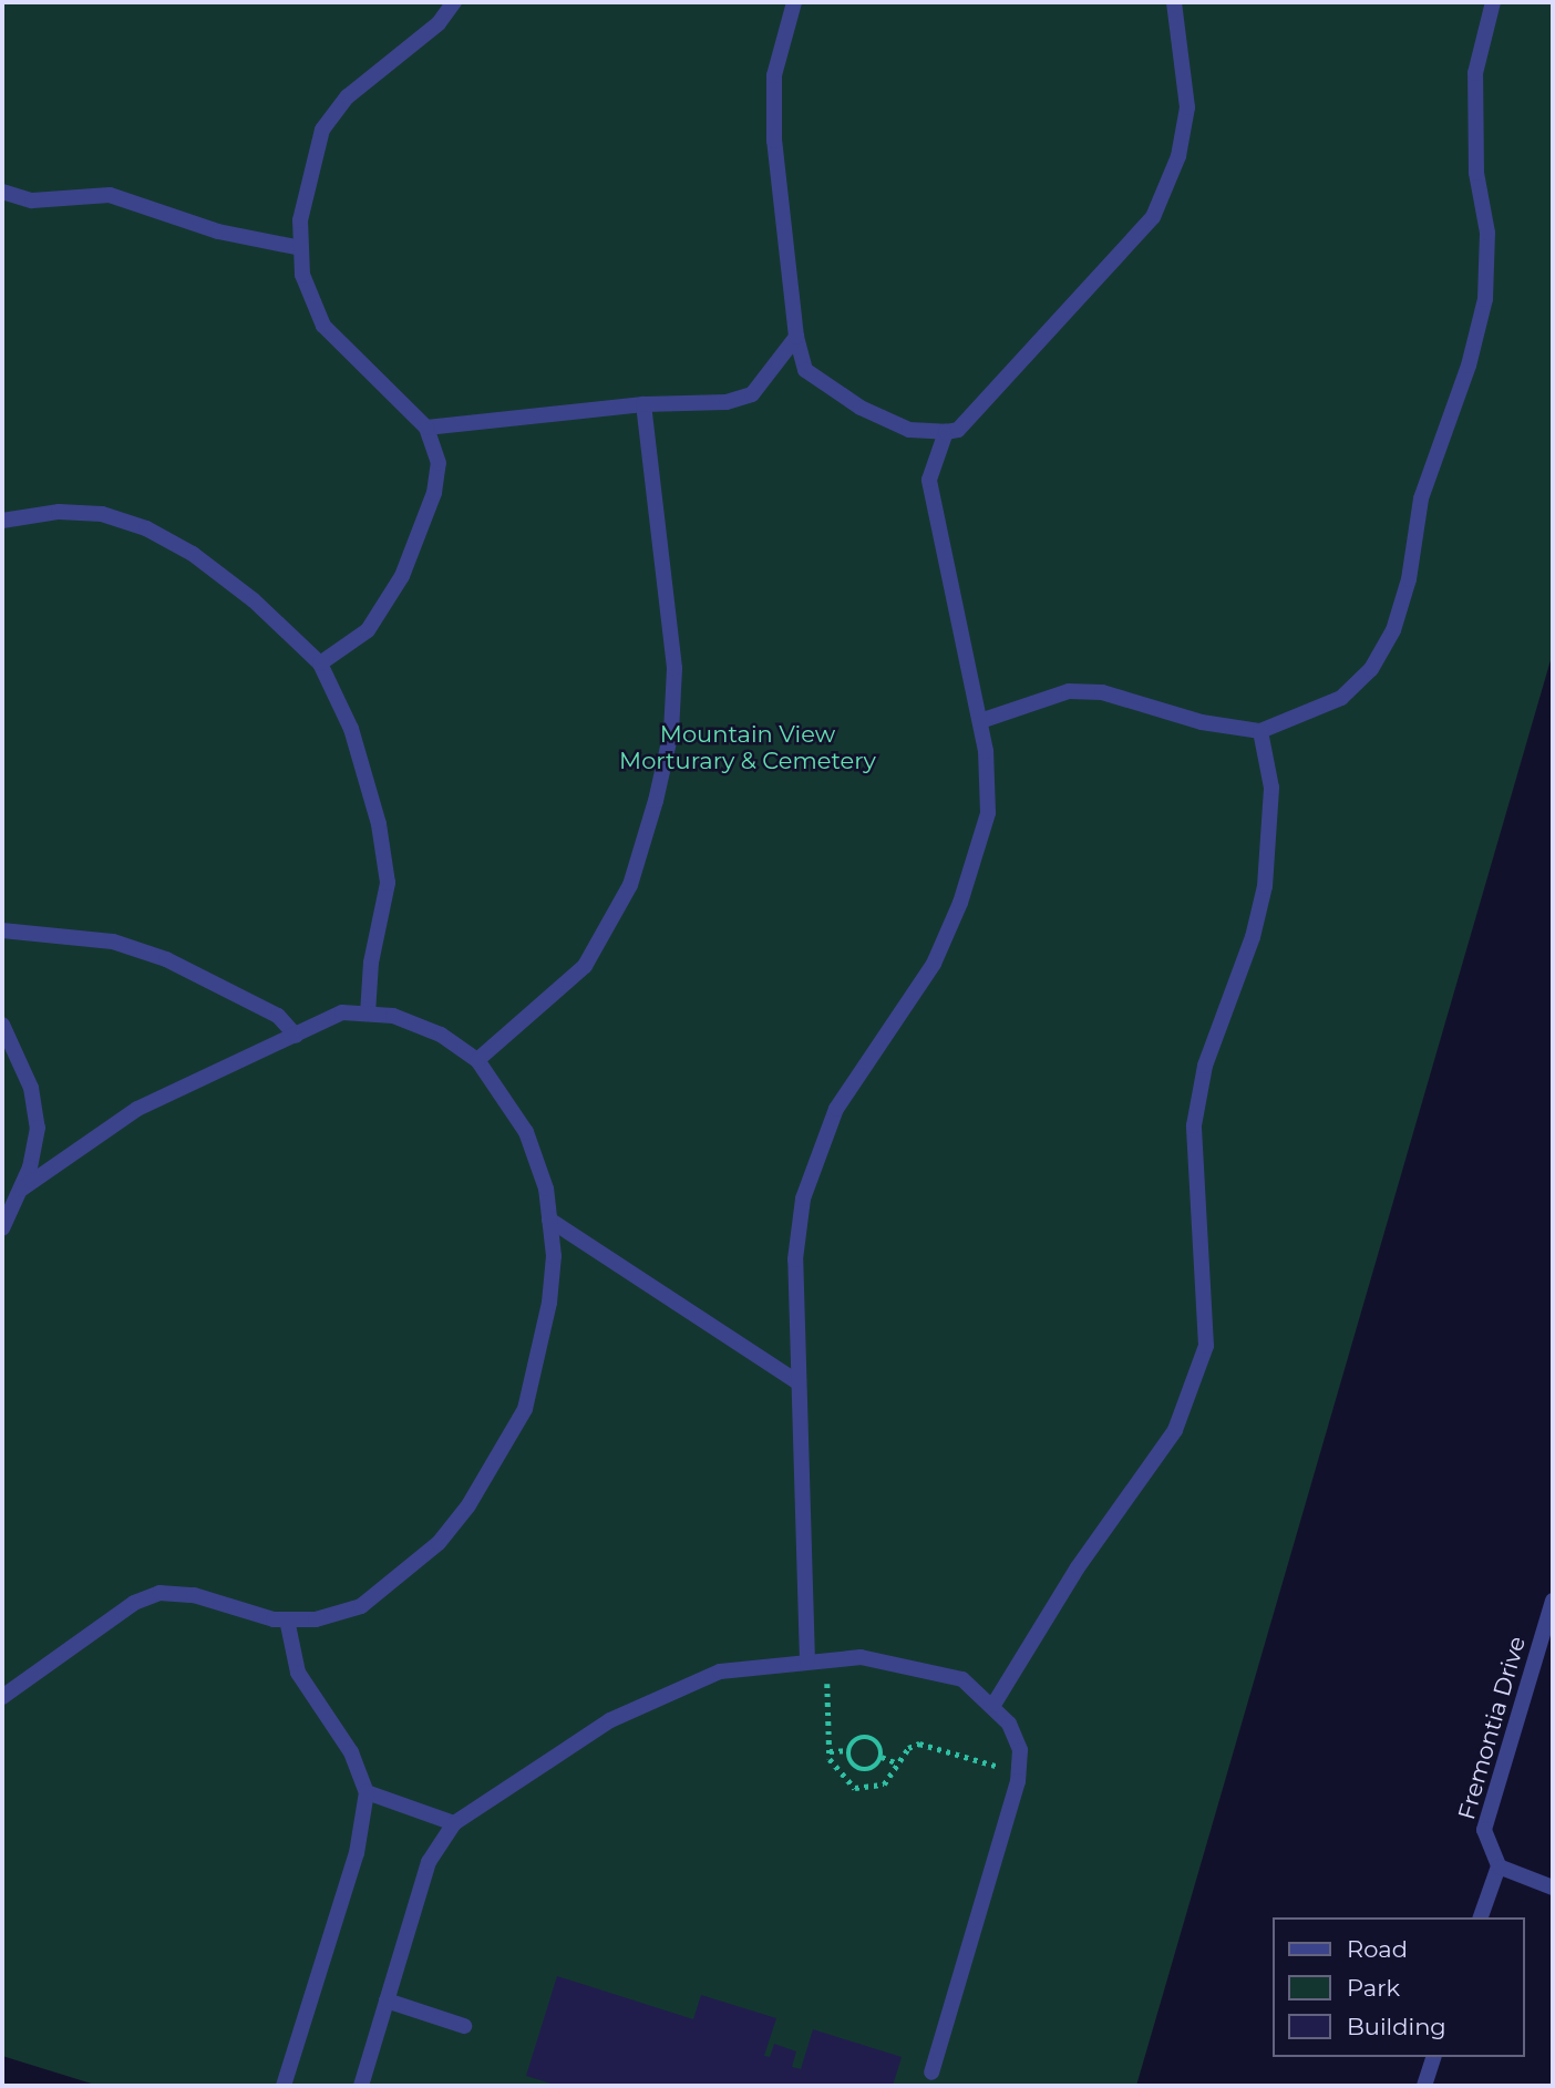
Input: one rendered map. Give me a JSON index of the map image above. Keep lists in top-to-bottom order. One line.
{"streets":{"street":["Fremontia Drive"]},"parks":["Mountain View Morturary & Cemetery"],"legend":["Road","Park","Building"]}
